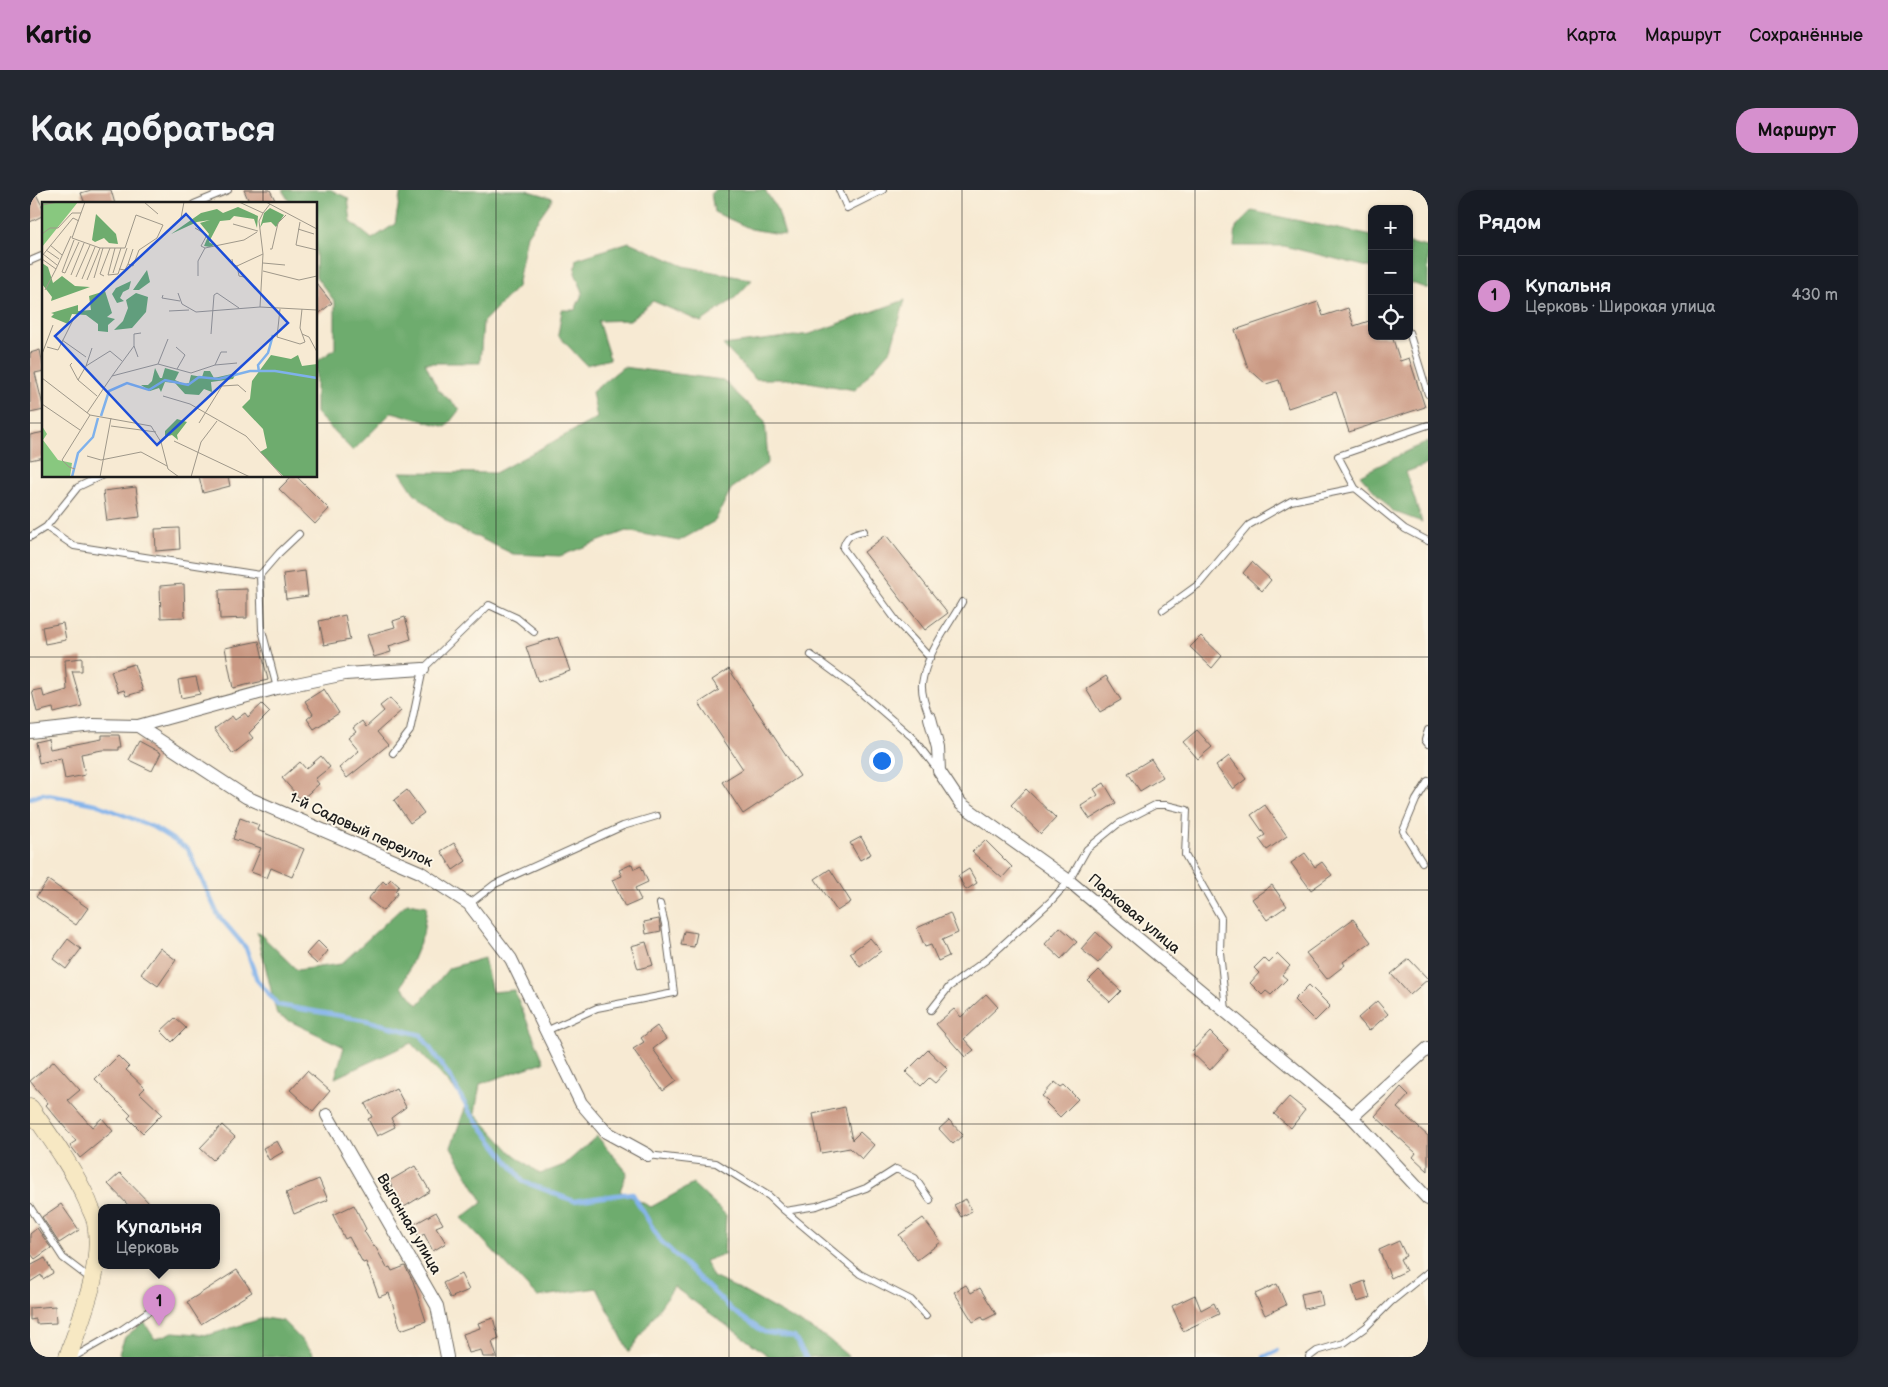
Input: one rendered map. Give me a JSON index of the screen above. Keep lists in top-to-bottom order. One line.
{"streets":{"street":["1-й Садовый переулок","Парковая улица","Выгонная улица"]},"page":{"header":"Kartio","nav":["Карта","Маршрут","Сохранённые"],"buttons":"Маршрут","title":"Как добраться","heading":"Рядом","map_buttons":["+","−"],"list":[{"mark":"1","name":"Купальня","note":"Церковь · Широкая улица","value":"430 m"}],"popup":["Купальня","Церковь"],"pins":"1"}}
